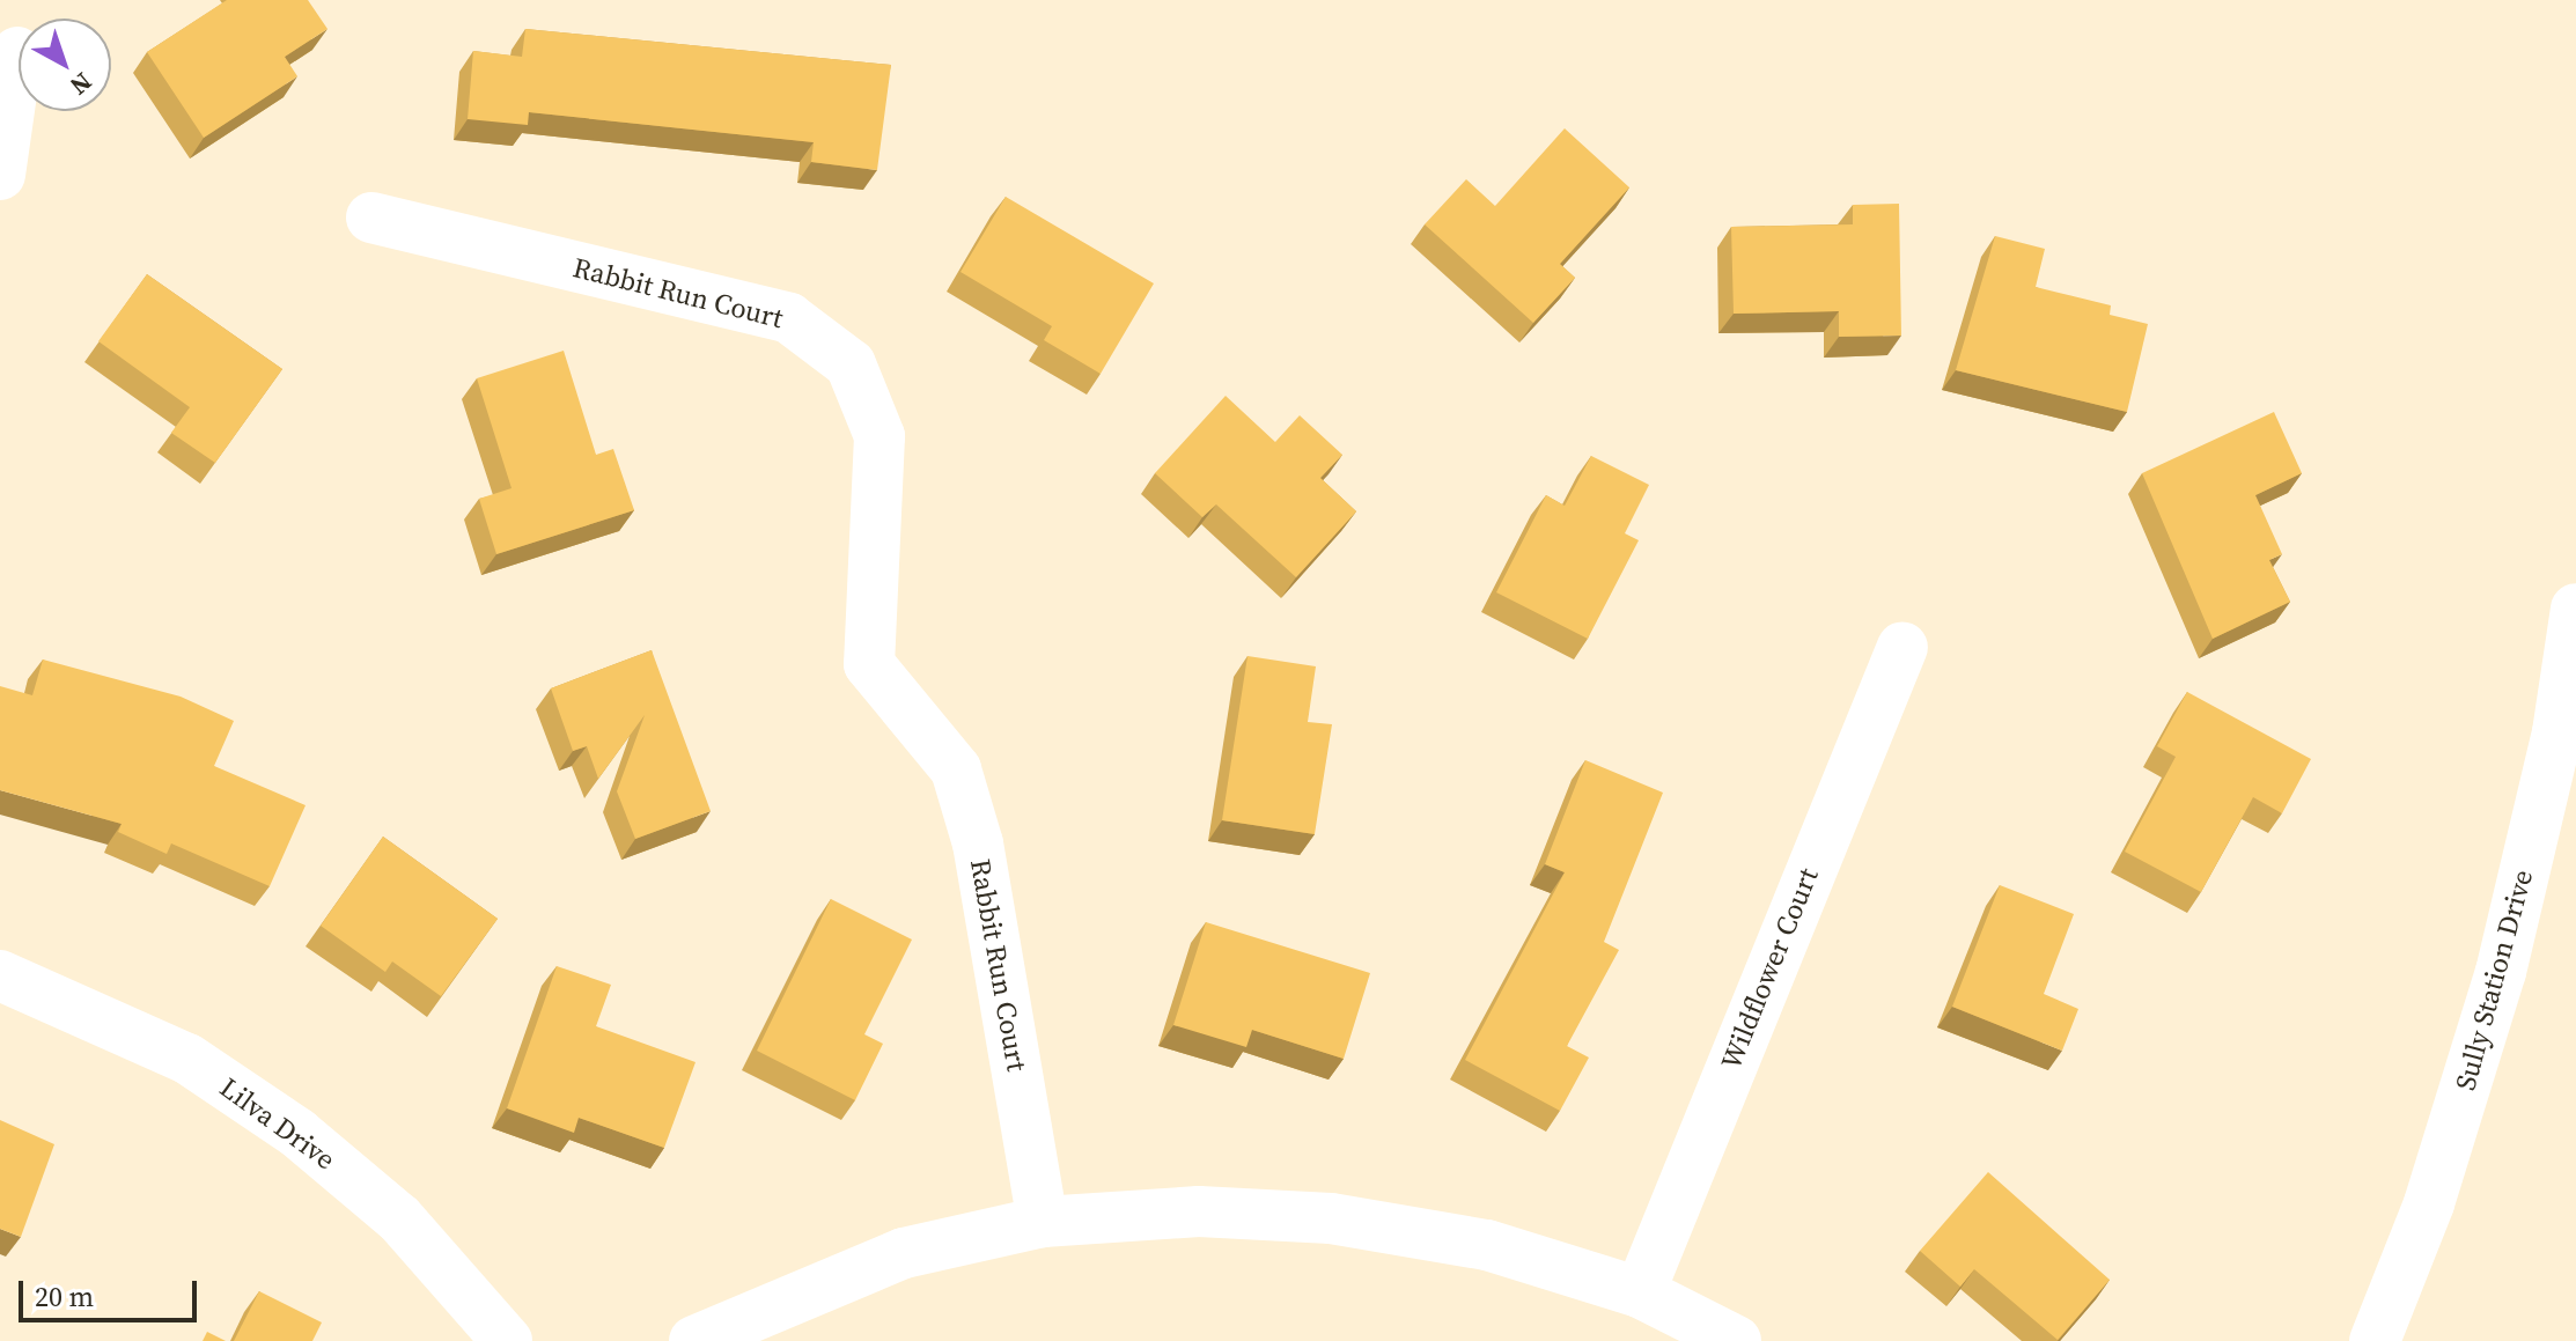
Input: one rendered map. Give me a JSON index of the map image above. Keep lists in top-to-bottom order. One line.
{"streets":{"street":["Rabbit Run Court","Wildflower Court","Sully Station Drive","Lilva Drive"]},"scale_bar":"20 m","north":"bottom right"}
